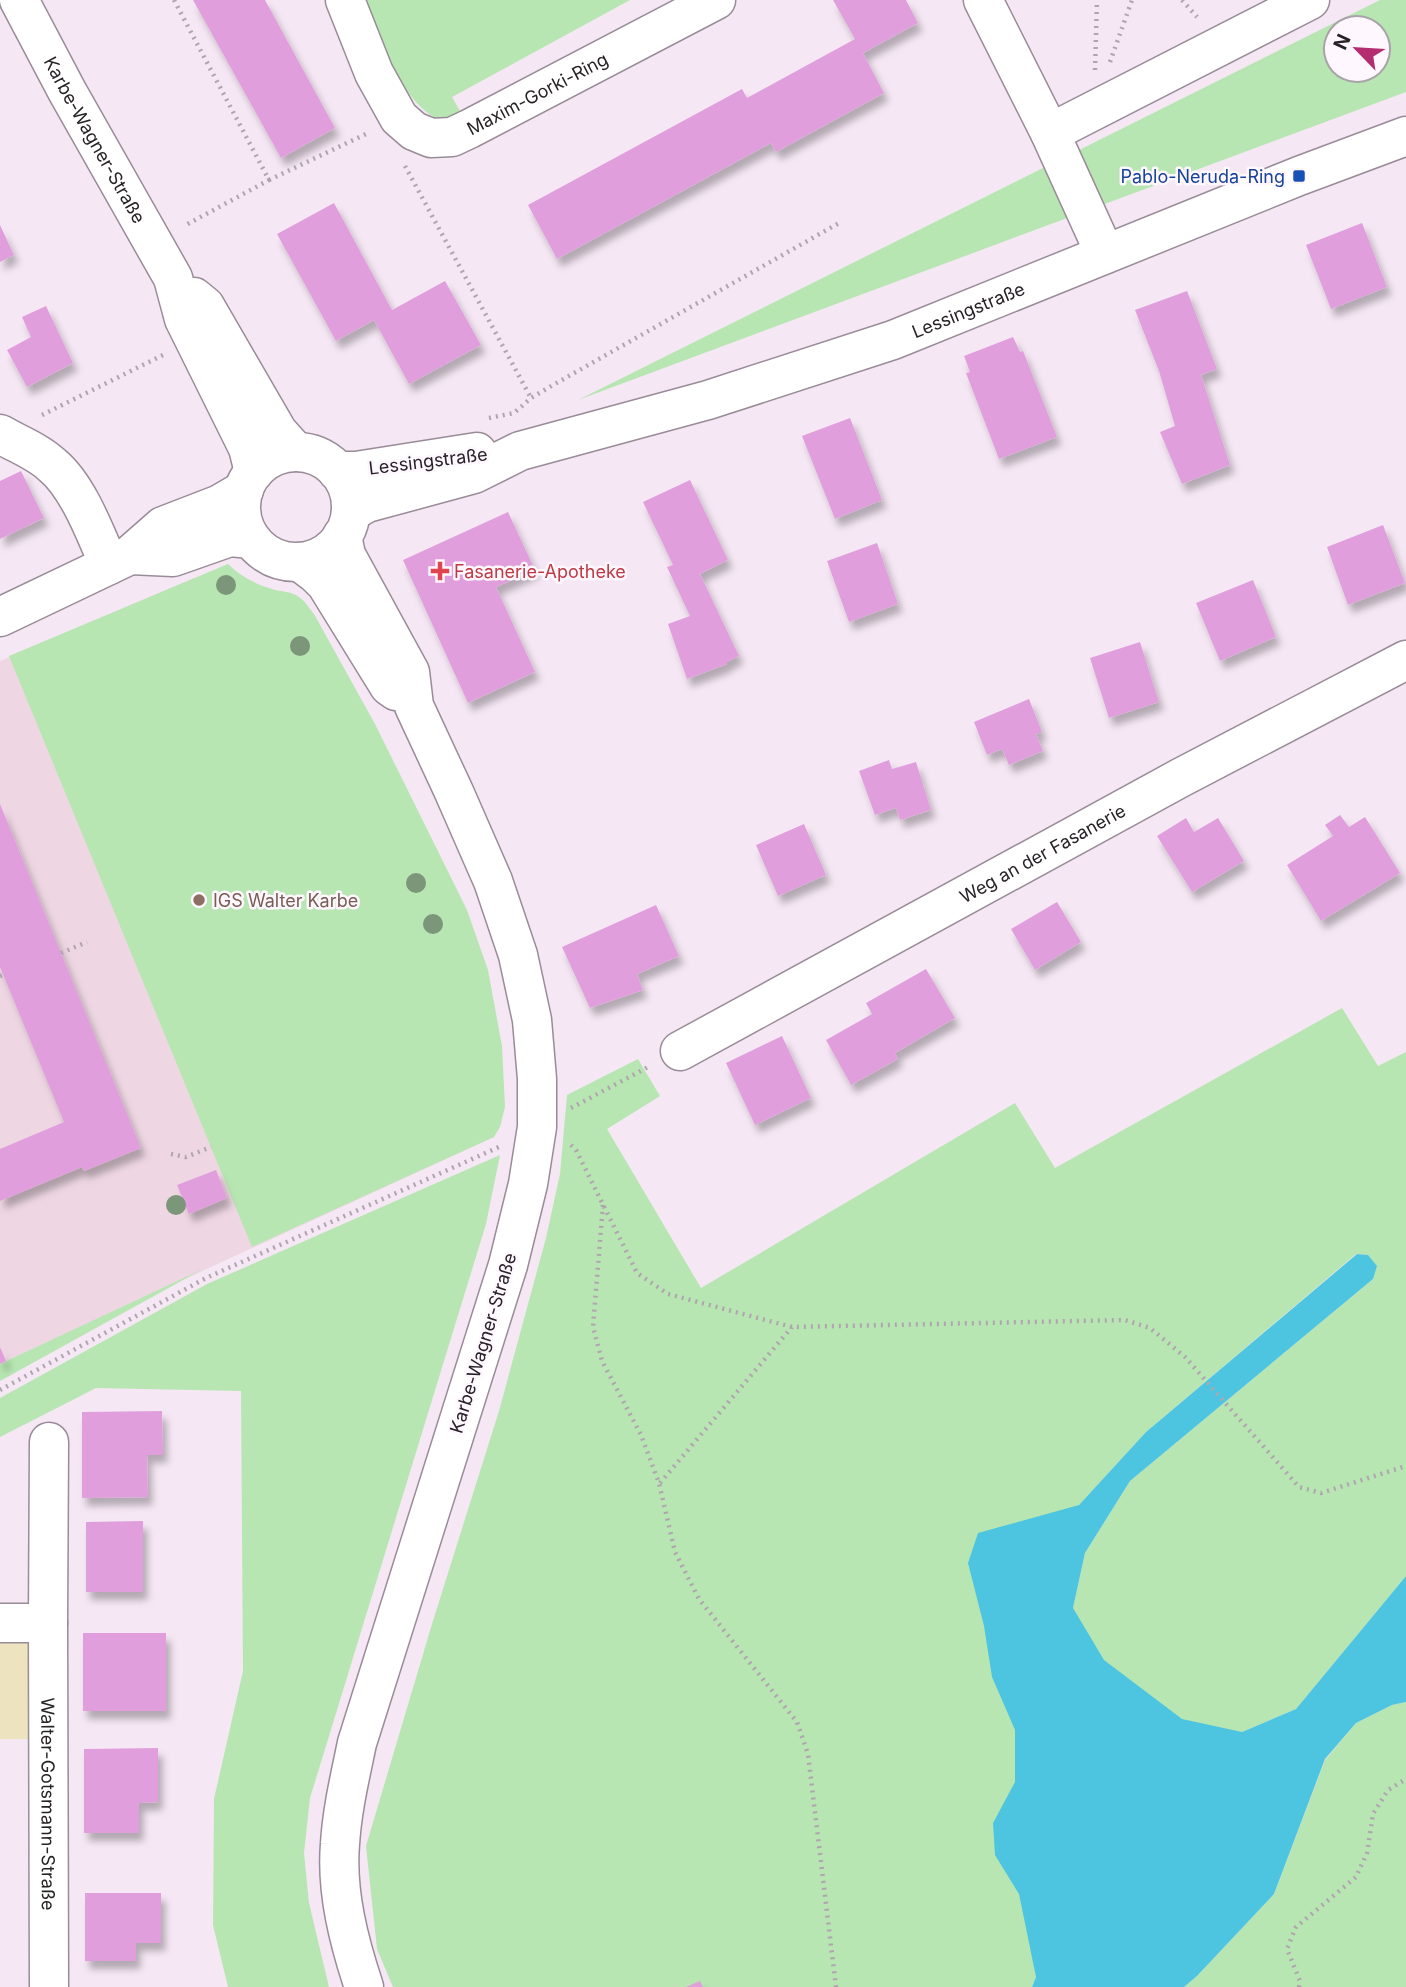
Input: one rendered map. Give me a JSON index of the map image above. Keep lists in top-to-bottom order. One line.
{"streets":{"street":["Maxim-Gorki-Ring","Karbe-Wagner-Straße","Lessingstraße","Weg an der Fasanerie","Walter-Gotsmann-Straße"]},"crossings":[["Karbe-Wagner-Straße","Lessingstraße"]],"places":{"transit":["Pablo-Neruda-Ring"],"health":["Fasanerie-Apotheke"],"other":["IGS Walter Karbe"]},"north":"top left"}
